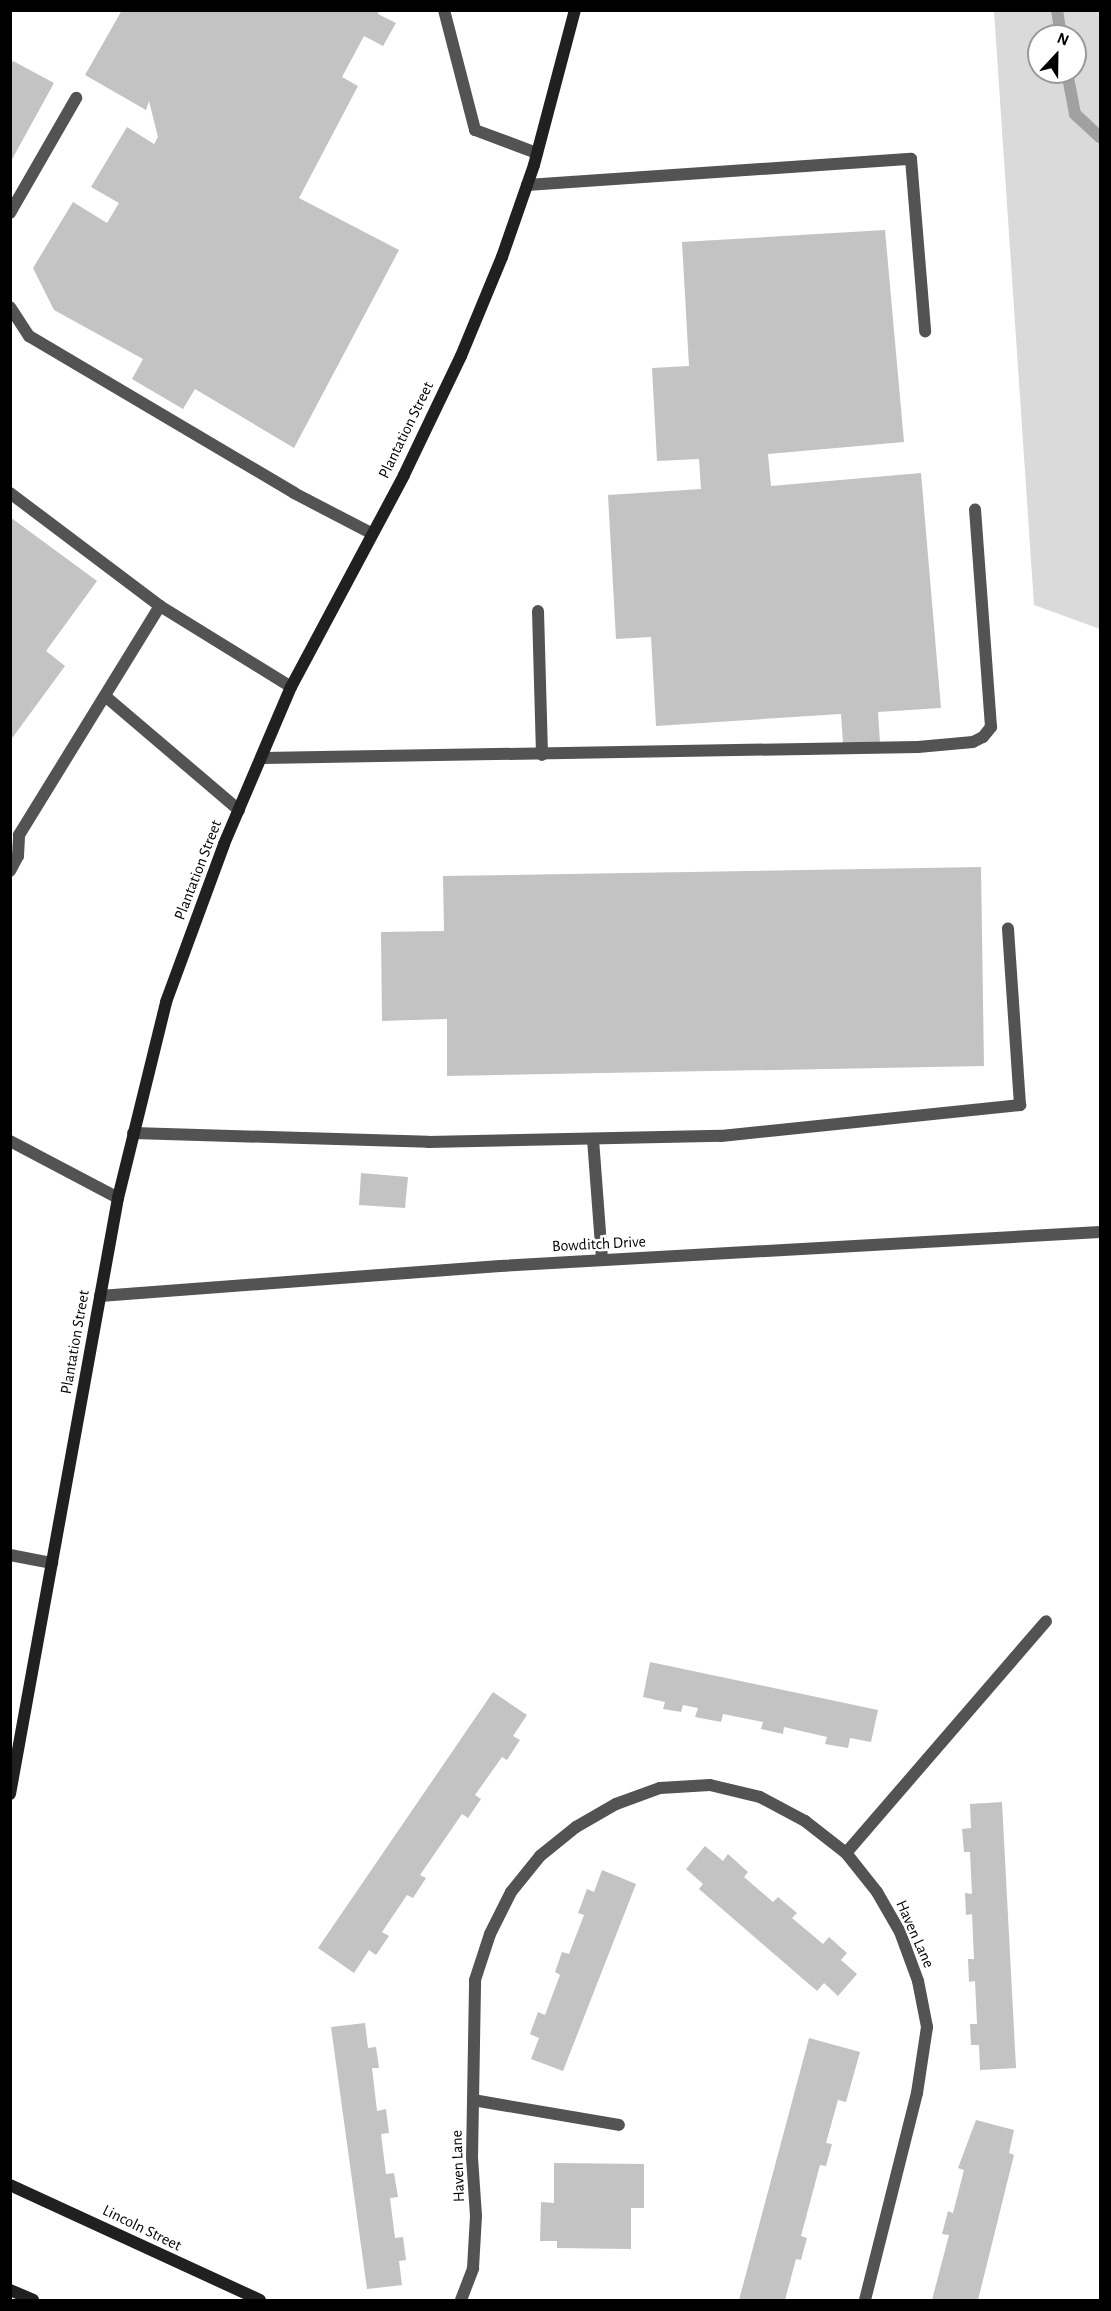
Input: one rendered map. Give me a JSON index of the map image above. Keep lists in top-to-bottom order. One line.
{"streets":{"main road":["Plantation Street","Lincoln Street"],"street":["Bowditch Drive","Haven Lane"]},"crossings":[["Plantation Street","Bowditch Drive"]],"north":"top"}
